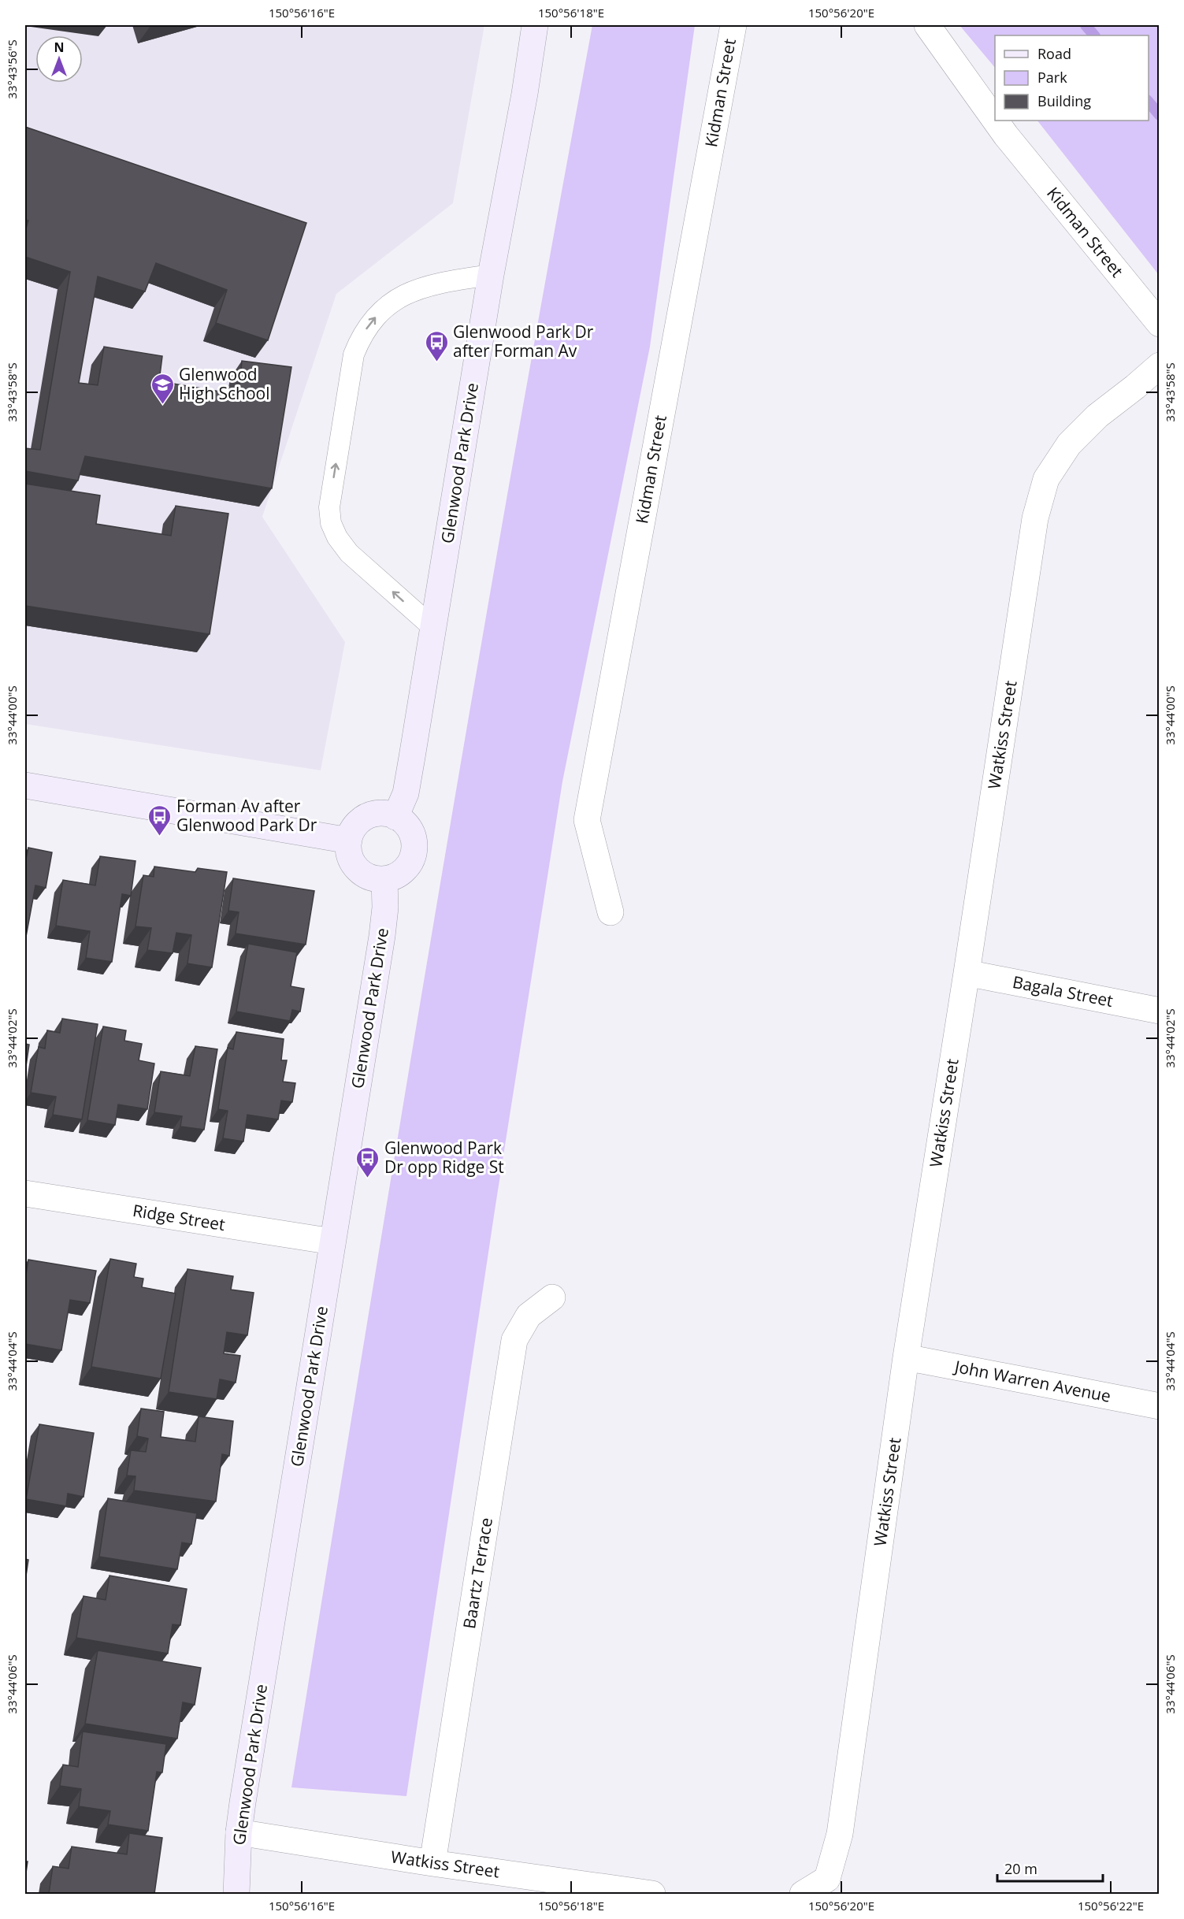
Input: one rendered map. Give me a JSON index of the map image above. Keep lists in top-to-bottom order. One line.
{"streets":{"street":["Kidman Street","Glenwood Park Drive","Watkiss Street","Bagala Street","Ridge Street","John Warren Avenue","Baartz Terrace"]},"crossings":[["Glenwood Park Drive","Watkiss Street"],["Glenwood Park Drive","Ridge Street"],["Watkiss Street","Bagala Street"],["Watkiss Street","John Warren Avenue"],["Watkiss Street","Baartz Terrace"]],"places":{"bus stop":["Glenwood Park Dr after Forman Av","Forman Av after Glenwood Park Dr","Glenwood Park Dr opp Ridge St"],"school or university":["Glenwood High School"]},"legend":["Road","Park","Building"],"scale_bar":"20 m","north":"top","coordinates":["150°56'16\"E","150°56'18\"E","150°56'20\"E","33°43'56\"S","33°43'58\"S","33°44'00\"S","33°44'02\"S","33°44'04\"S","33°44'06\"S","150°56'22\"E"]}
